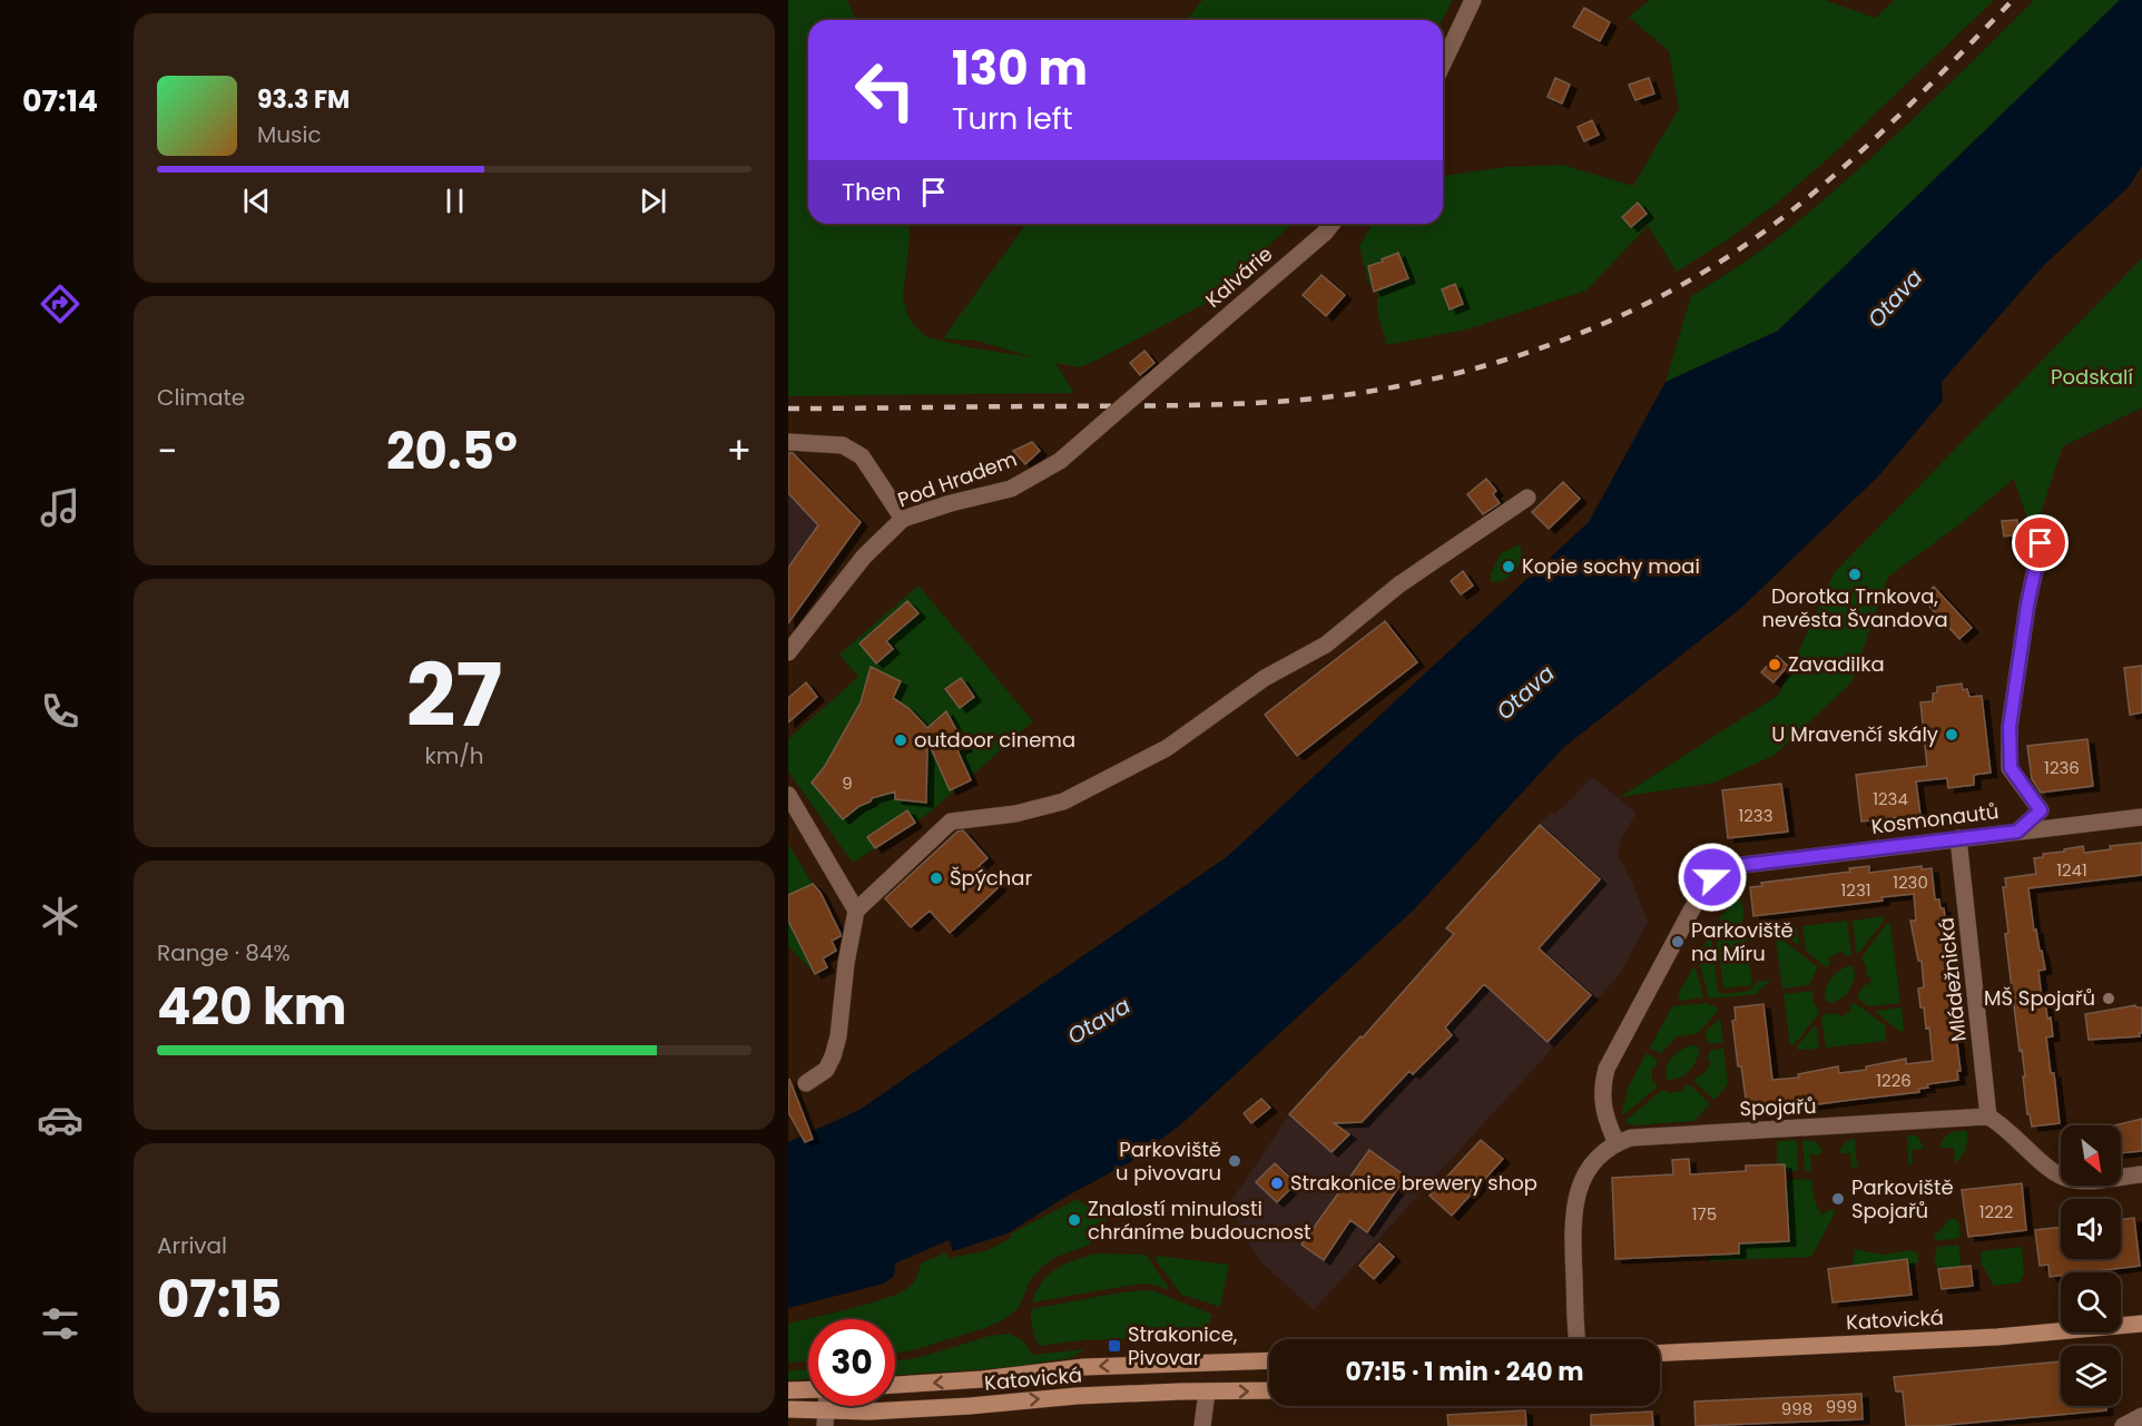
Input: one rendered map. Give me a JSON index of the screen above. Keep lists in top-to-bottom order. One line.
{"streets":{"main road":["Katovická"],"street":["Kalvárie","Pod Hradem","Kosmonautů","Mládežnická","Spojařů"]},"crossings":[["Kalvárie","Pod Hradem"],["Kosmonautů","Mládežnická"],["Kosmonautů","Spojařů"],["Mládežnická","Spojařů"]],"water":["Otava"],"parks":["Podskalí"],"places":{"other":["Kopie sochy moai","Dorotka Trnkova, nevěsta Švandova","Zavadilka","U Mravenčí skály","outdoor cinema","Špýchar","Parkoviště na Míru","MŠ Spojařů","Parkoviště u pivovaru","Strakonice brewery shop","Parkoviště Spojařů","Znalostí minulosti chráníme budoucnost"],"transit":["Strakonice, Pivovar"]},"house_numbers":["1236","9","1234","1233","1241","1230","1231","1226","1222","175","999","998"],"north":"bottom right","page":{"tabs":"07:14","turn":["130 m","Turn left"],"song":["93.3 FM","Music"],"then":"Then","tile":["Climate",["27","km/h"],["Range · 84%","420 km"],["Arrival","07:15"]],"heat":["−","20.5°","+"],"limit":"30","trip":"07:15 · 1 min · 240 m"}}
